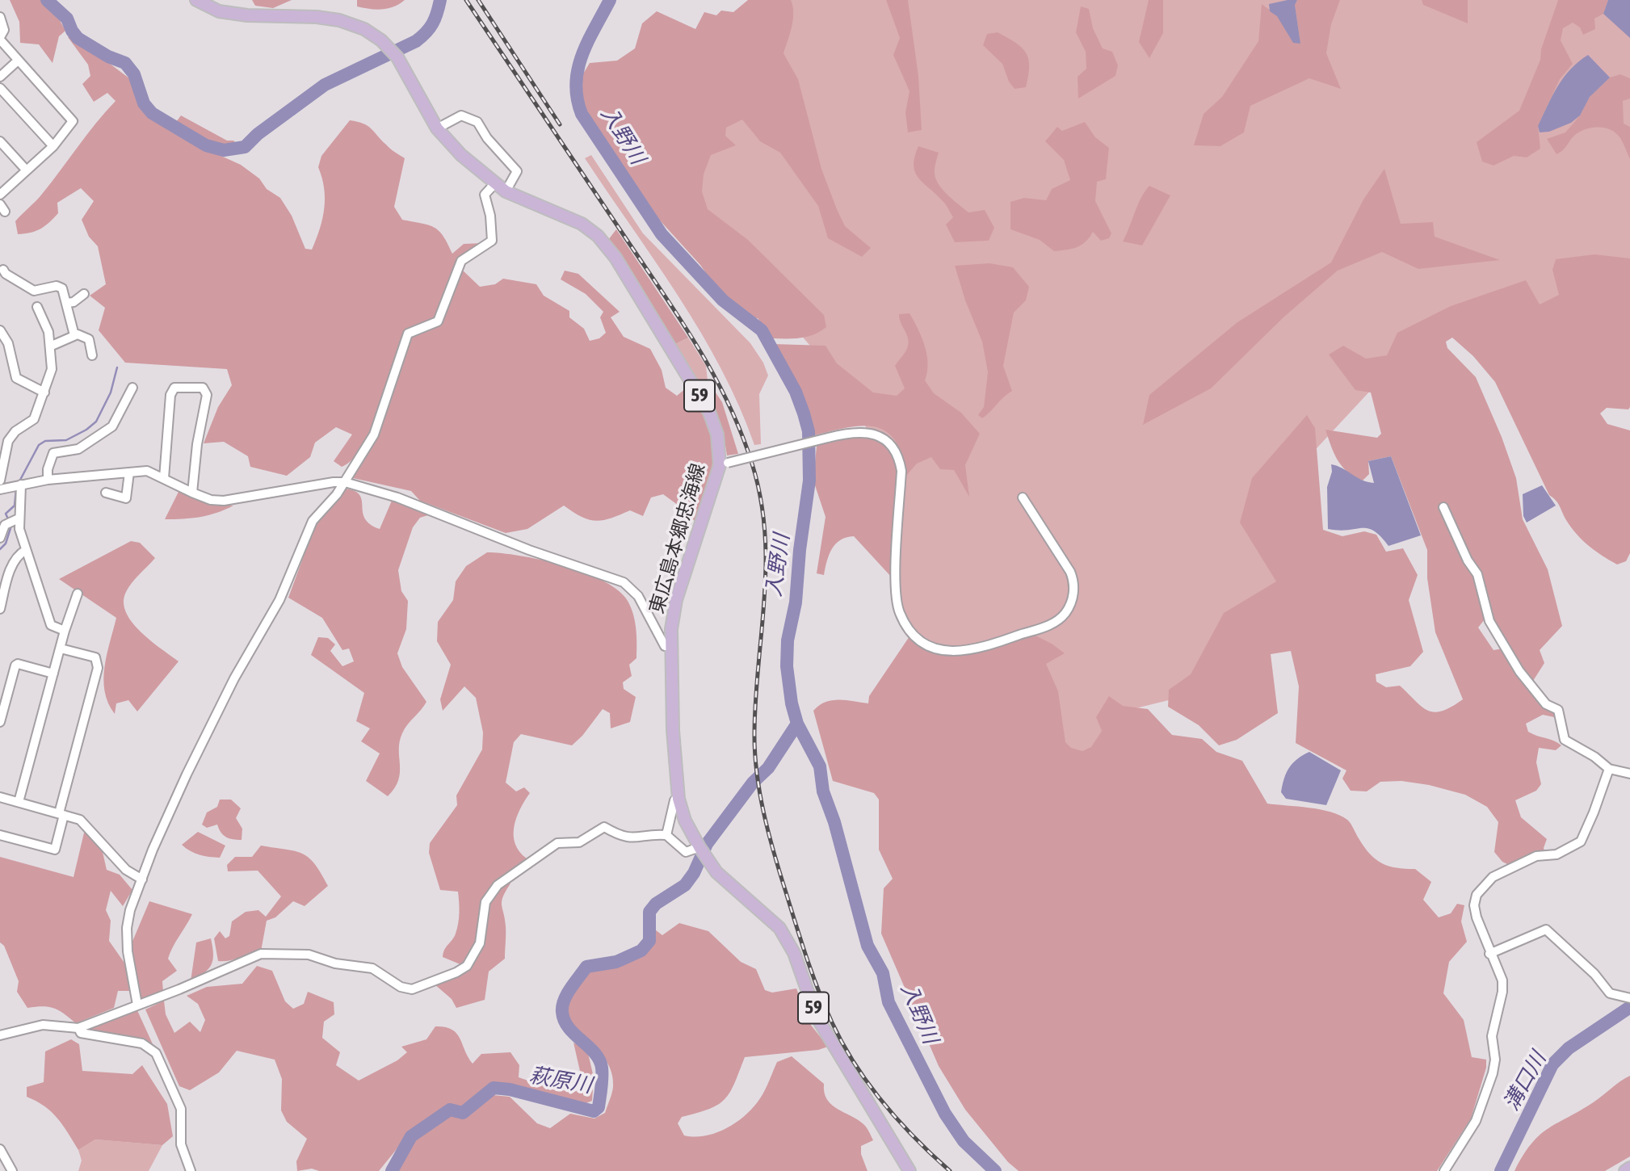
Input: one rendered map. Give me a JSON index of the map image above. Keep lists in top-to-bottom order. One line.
{"streets":{"main road":["59","東広島本郷忠海線"]},"water":["入野川","萩原川","溝口川"]}
